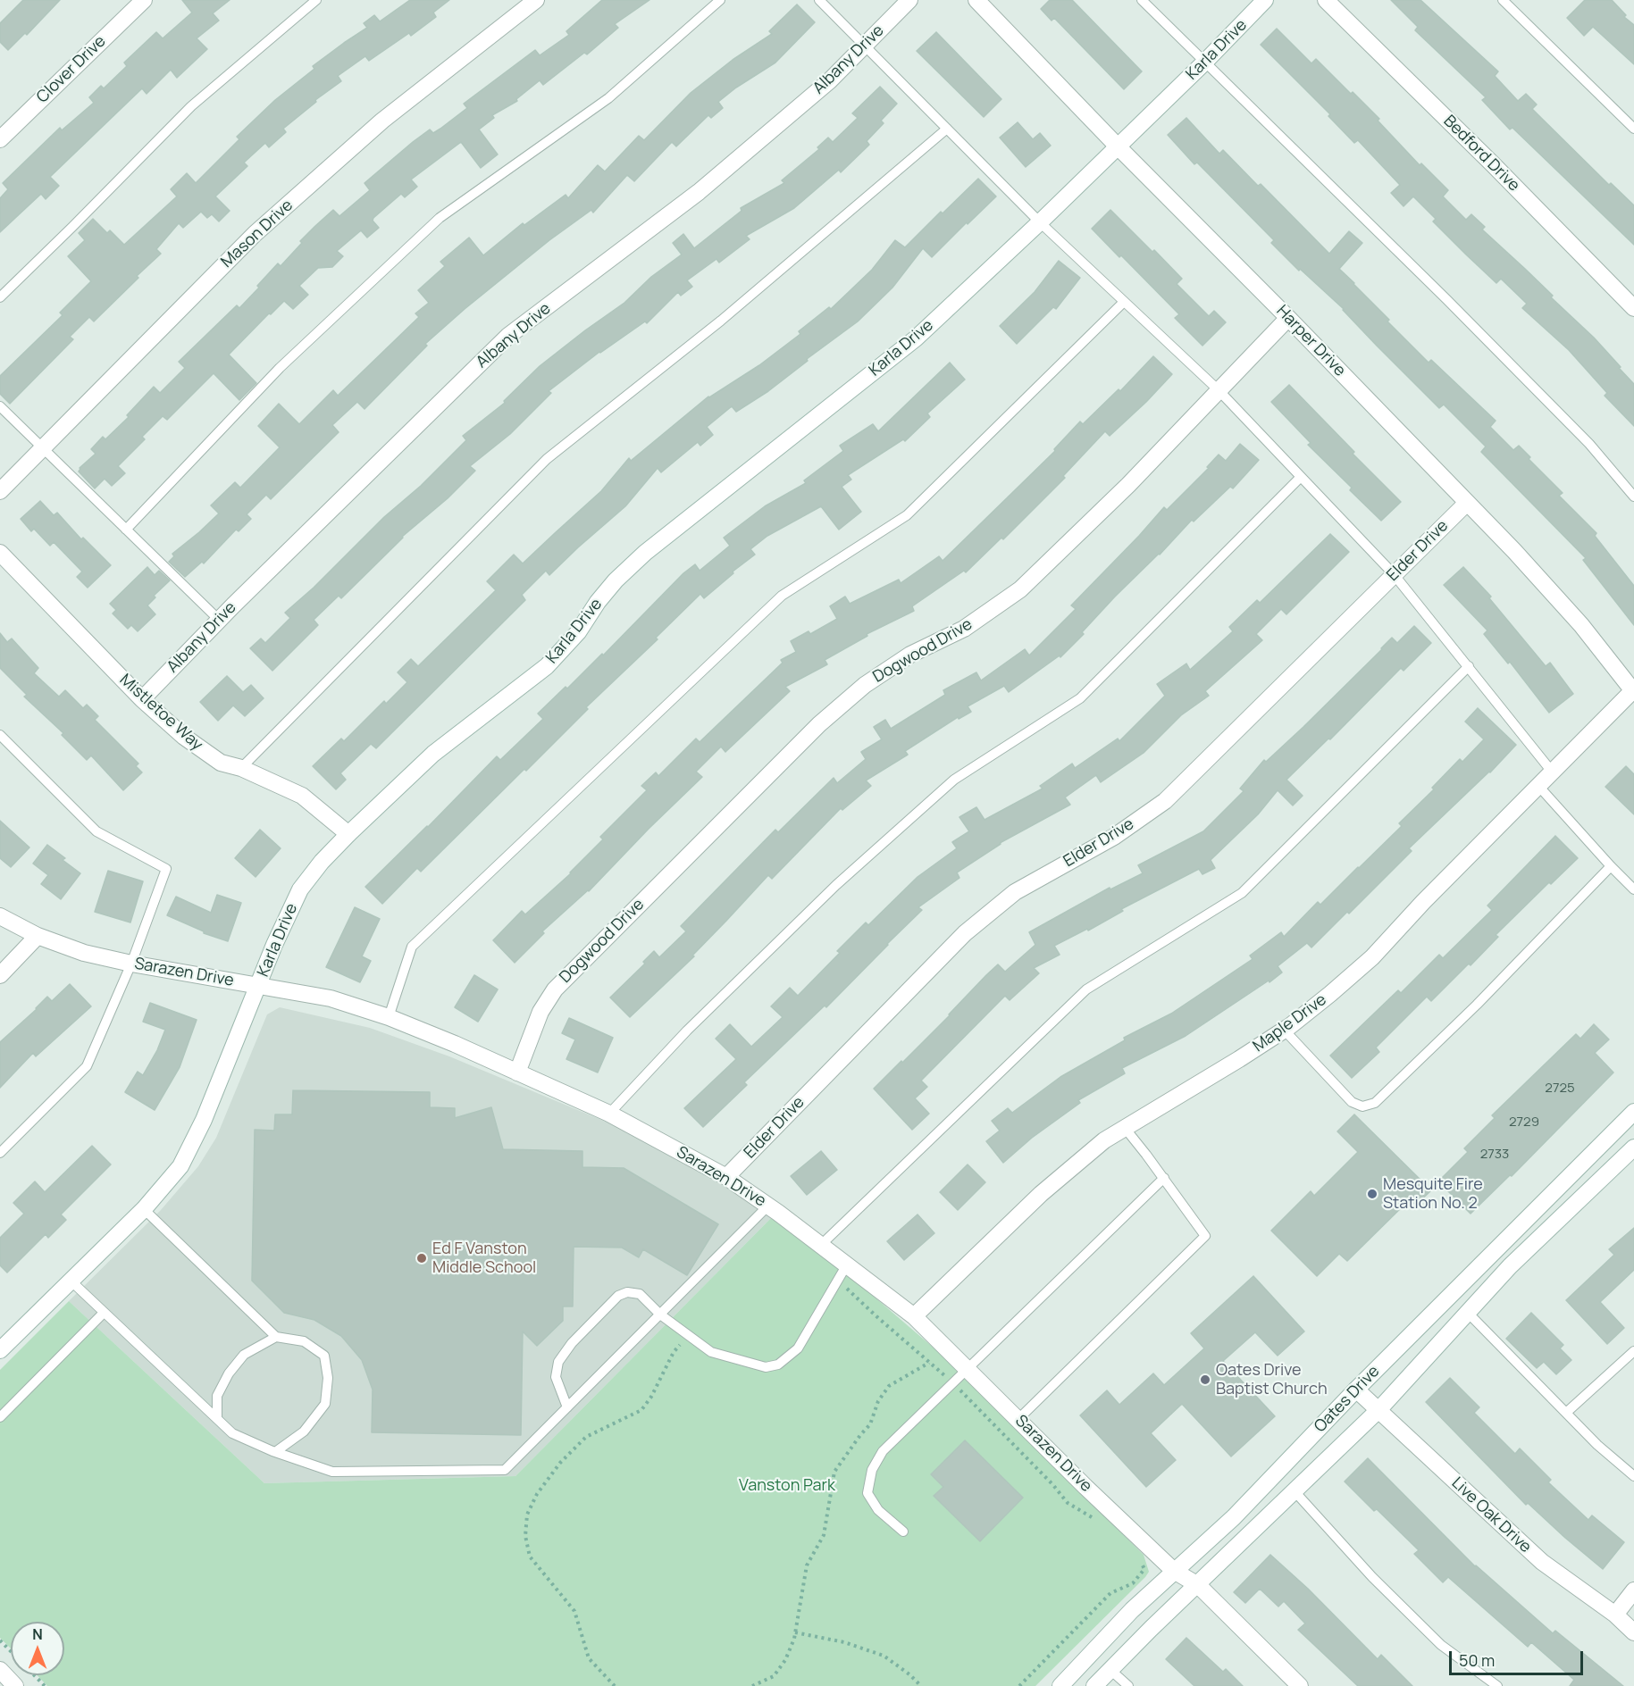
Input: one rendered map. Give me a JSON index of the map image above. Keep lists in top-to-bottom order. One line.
{"streets":{"street":["Karla Drive","Albany Drive","Clover Drive","Bedford Drive","Mason Drive","Harper Drive","Elder Drive","Dogwood Drive","Mistletoe Way","Sarazen Drive","Maple Drive","Oates Drive","Live Oak Drive"]},"crossings":[["Karla Drive","Harper Drive"],["Karla Drive","Mistletoe Way"],["Karla Drive","Sarazen Drive"],["Albany Drive","Mistletoe Way"],["Harper Drive","Elder Drive"],["Harper Drive","Dogwood Drive"],["Harper Drive","Maple Drive"],["Elder Drive","Sarazen Drive"],["Dogwood Drive","Sarazen Drive"],["Sarazen Drive","Maple Drive"],["Sarazen Drive","Oates Drive"],["Oates Drive","Live Oak Drive"]],"parks":["Vanston Park"],"places":["Mesquite Fire Station No. 2","Ed F Vanston Middle School","Oates Drive Baptist Church"],"house_numbers":["2725","2729","2733"],"scale_bar":"50 m","north":"top"}
